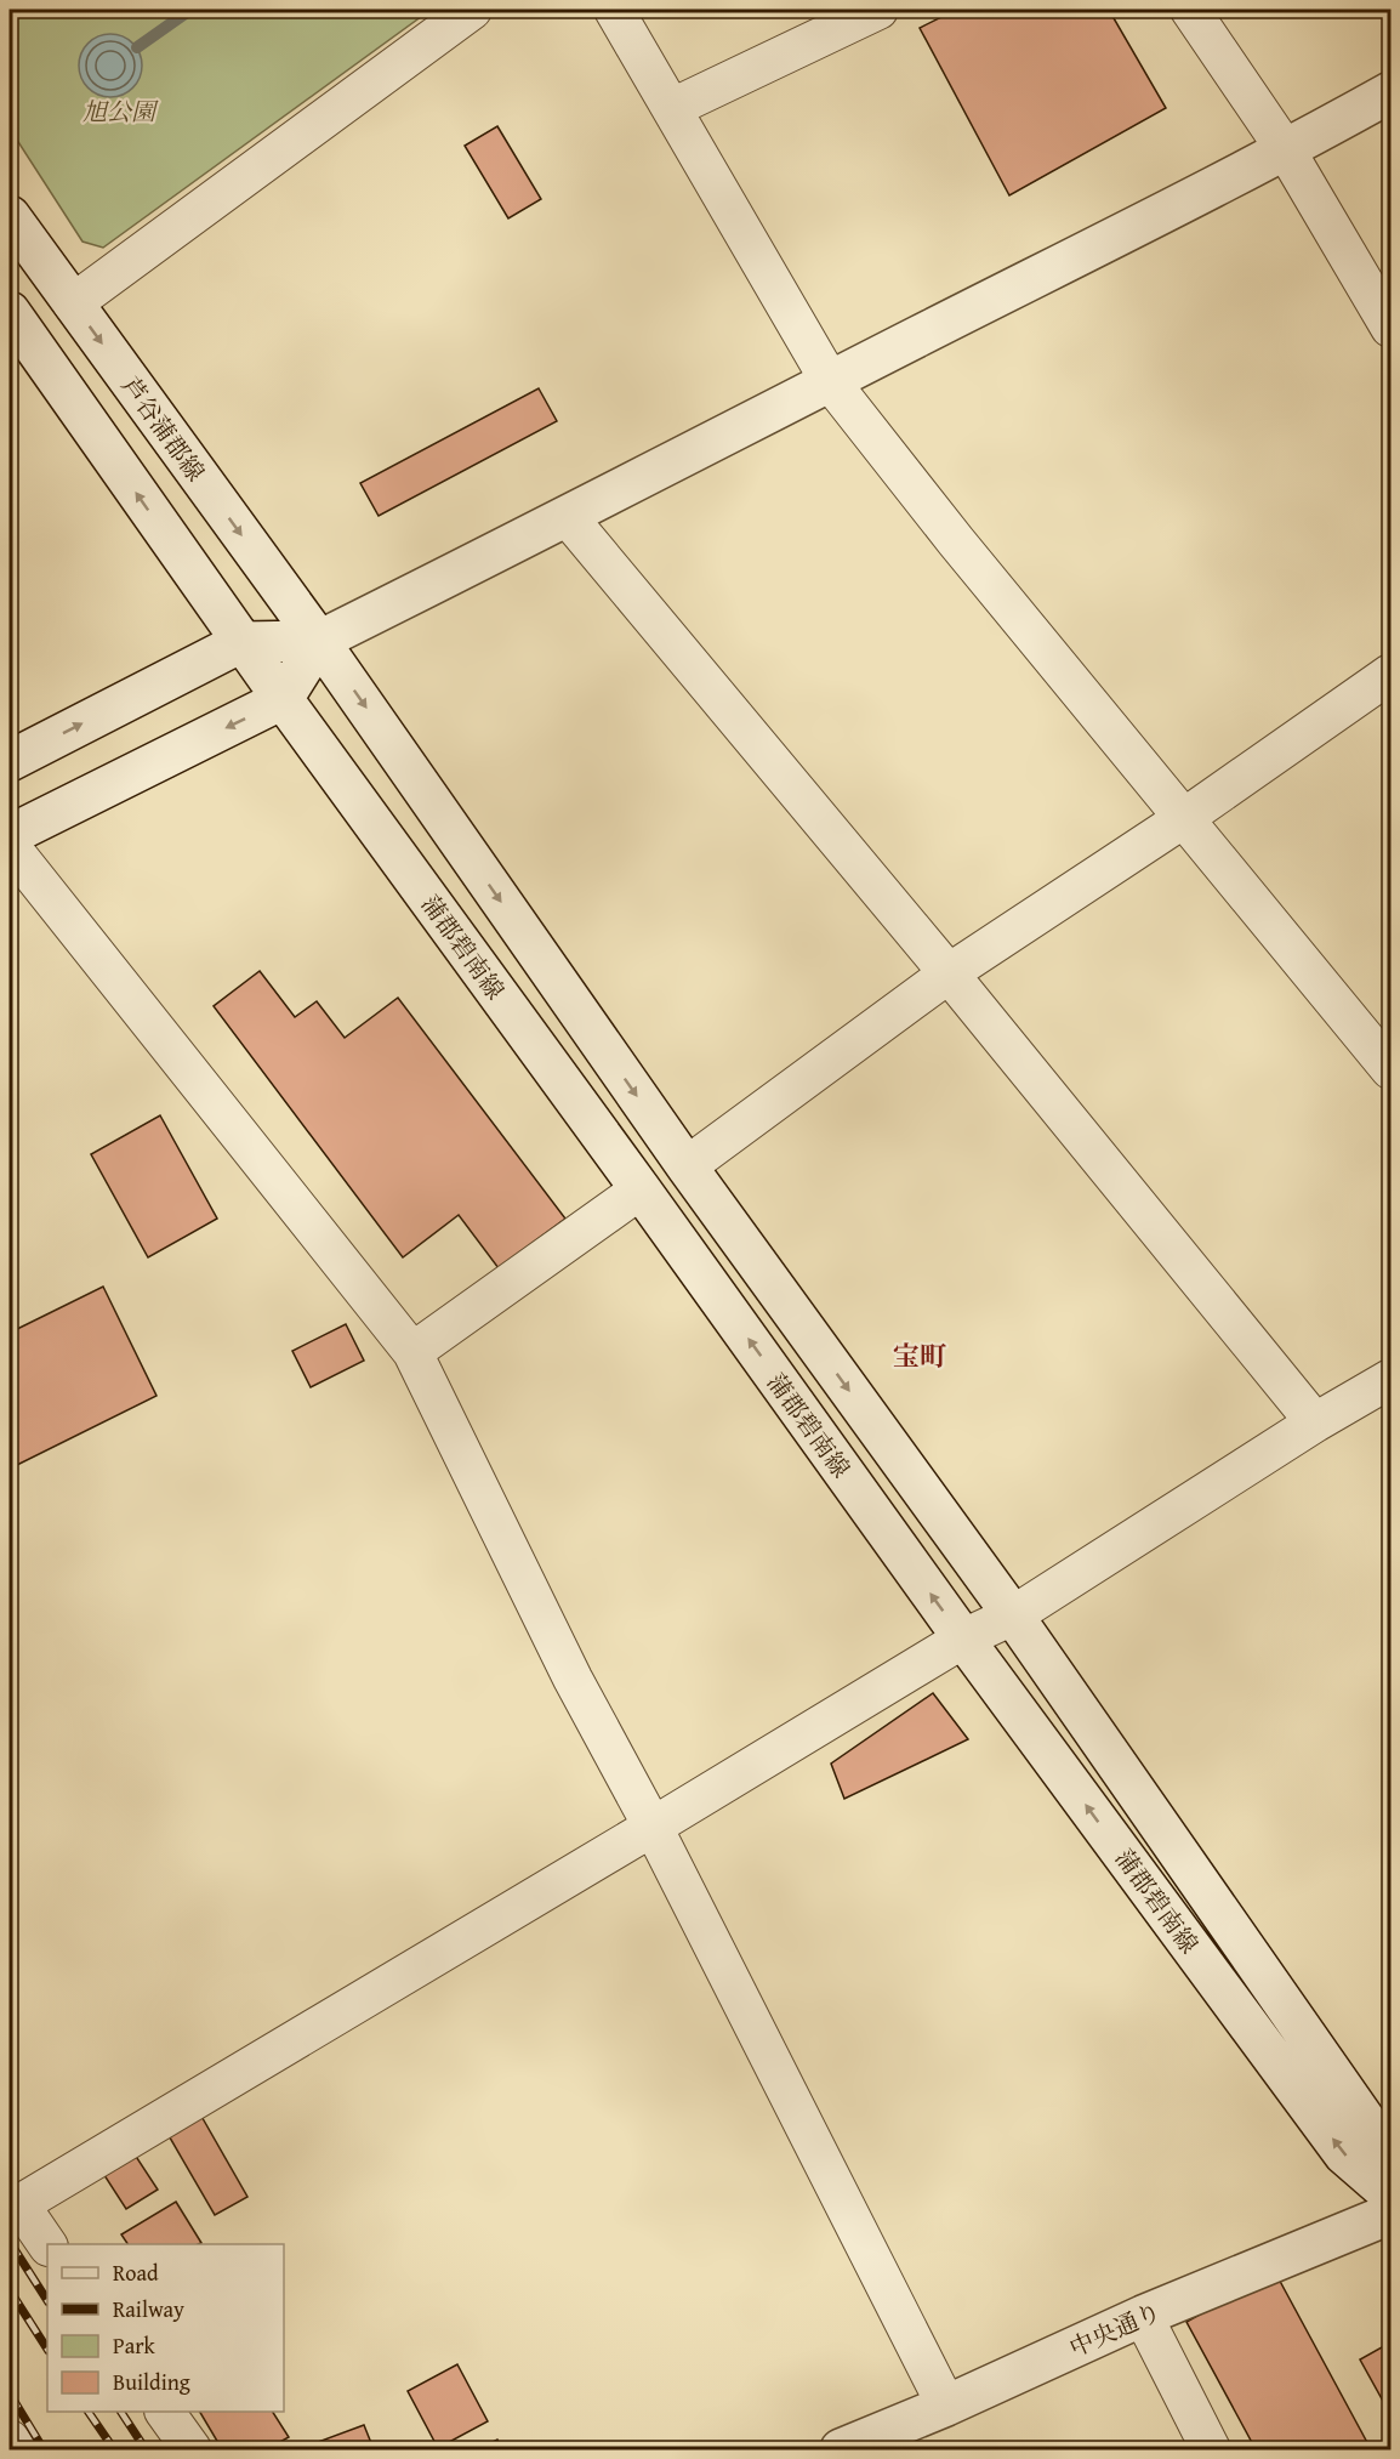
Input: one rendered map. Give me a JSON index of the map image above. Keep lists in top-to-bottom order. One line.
{"streets":{"main road":["芦谷蒲郡線","蒲郡碧南線","中央通り"]},"crossings":[["芦谷蒲郡線","蒲郡碧南線"]],"districts":["宝町"],"parks":["旭公園"],"legend":["Road","Railway","Park","Building"]}
